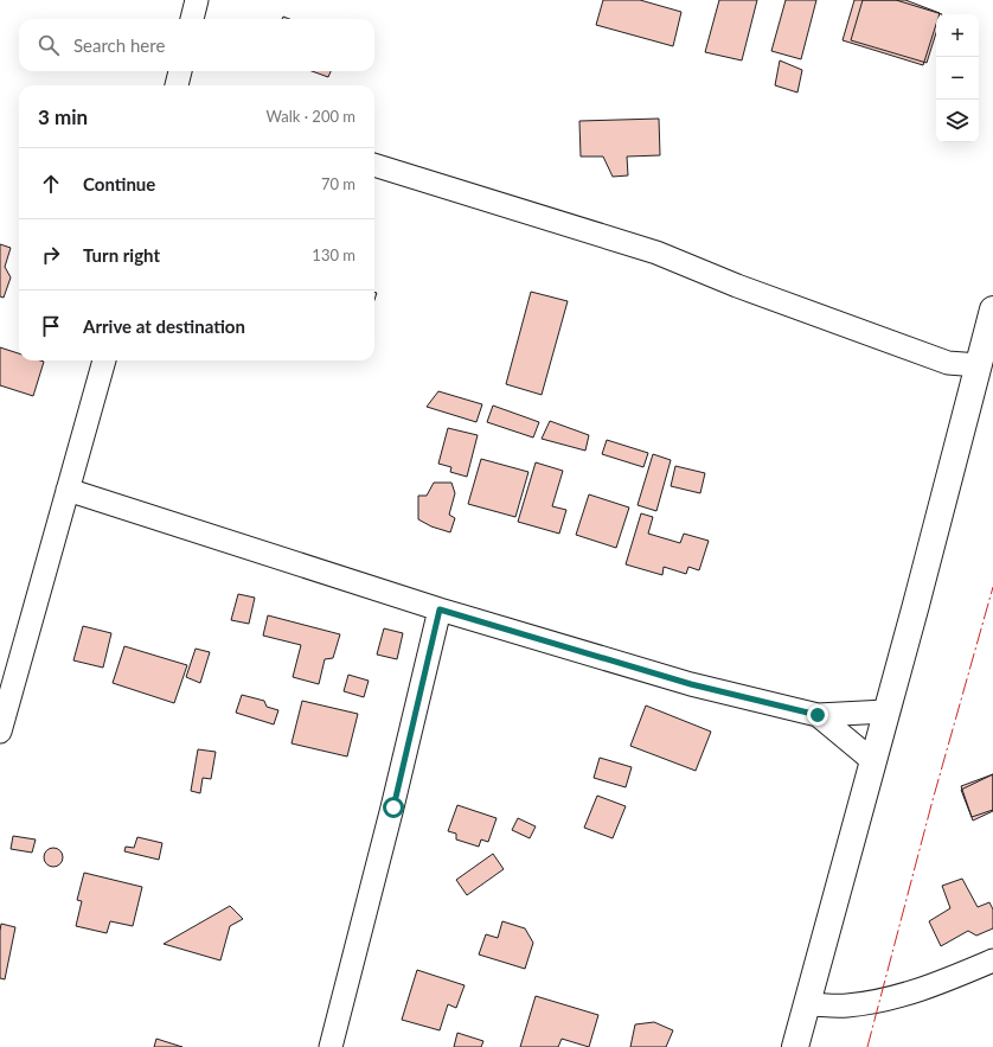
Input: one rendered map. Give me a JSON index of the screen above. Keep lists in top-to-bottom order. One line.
{"page":{"map_buttons":["+","−"],"search":"Search here","heading":["3 min","Walk · 200 m"],"list":[["Continue","70 m"],["Turn right","130 m"],"Arrive at destination"]}}
